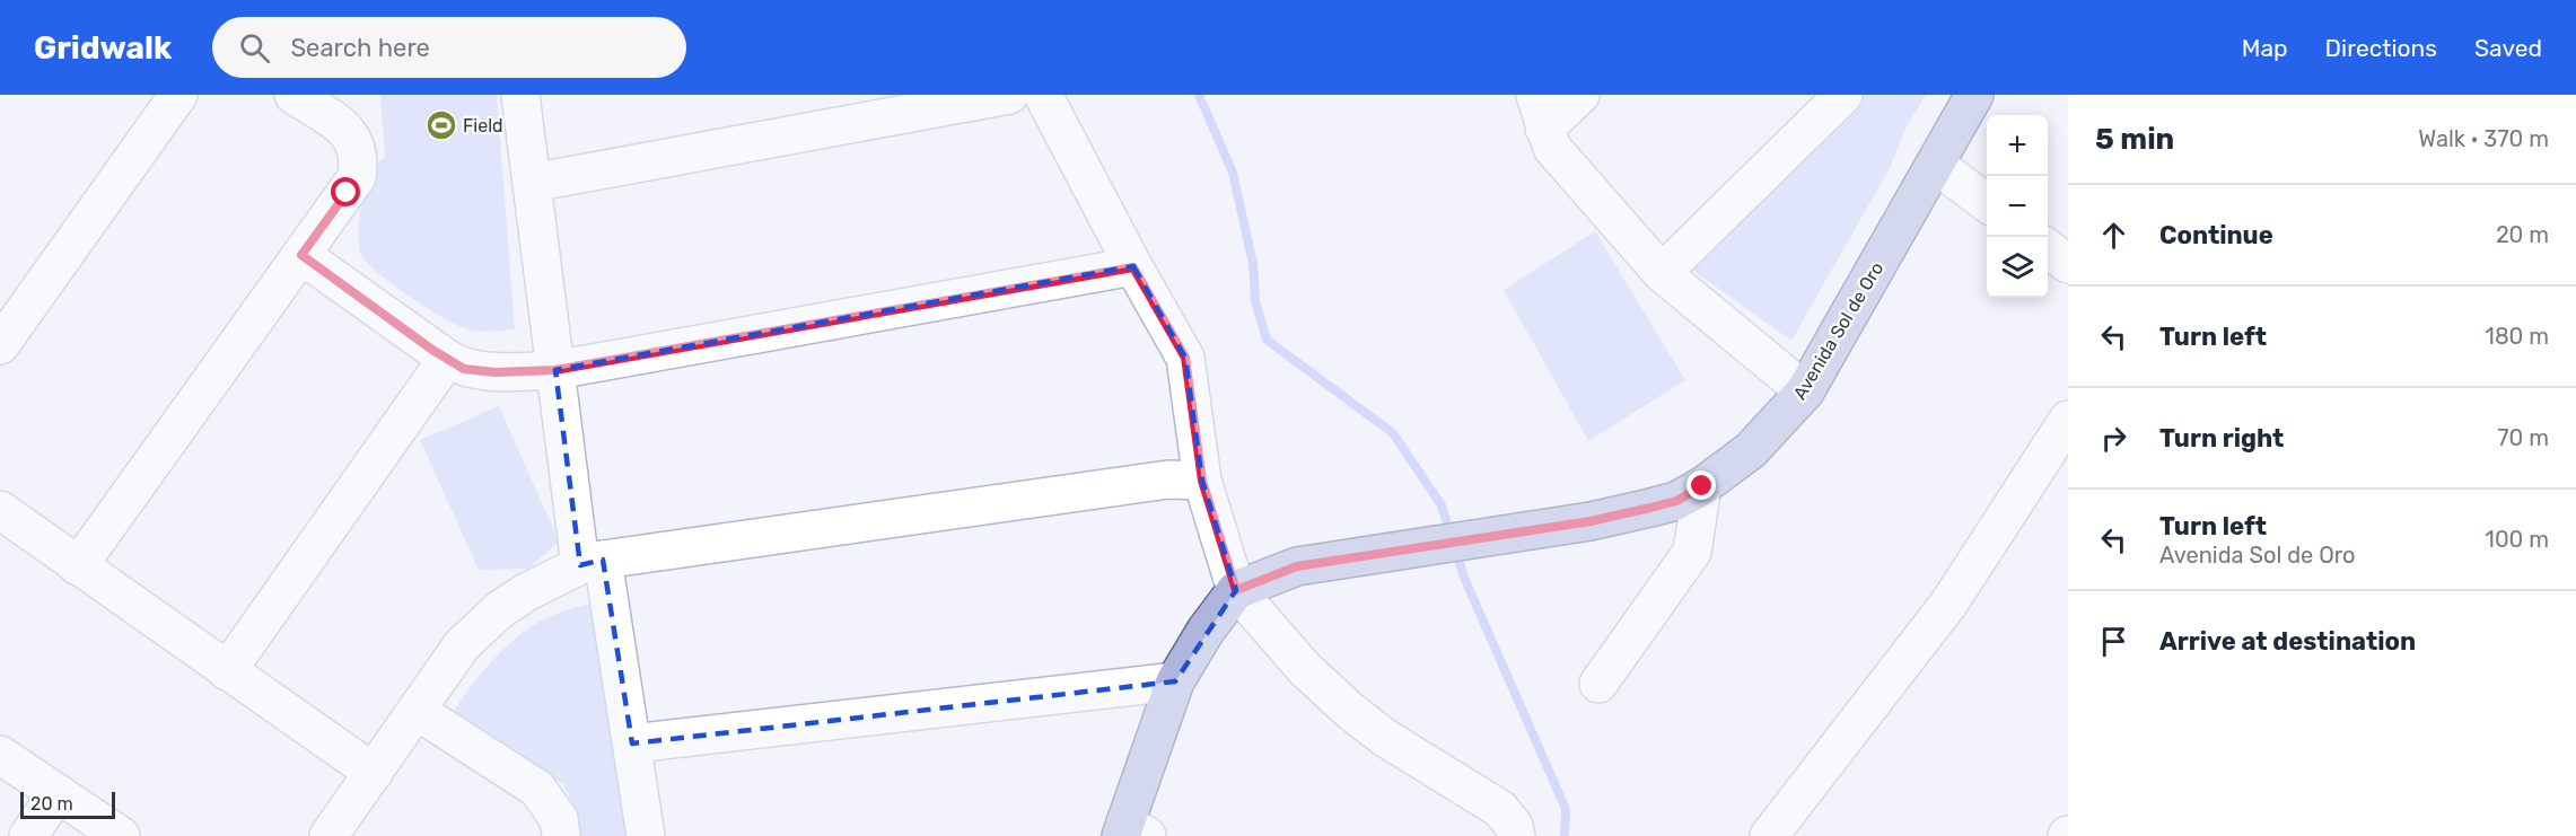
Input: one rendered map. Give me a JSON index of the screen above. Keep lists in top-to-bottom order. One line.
{"streets":{"main road":["Avenida Sol de Oro"]},"places":{"sports":["Field"]},"scale_bar":"20 m","page":{"header":"Gridwalk","search":"Search here","nav":["Map","Directions","Saved"],"heading":["5 min","Walk · 370 m"],"map_buttons":["+","−"],"list":[["Continue","20 m"],["Turn left","180 m"],["Turn right","70 m"],["Turn left","Avenida Sol de Oro","100 m"],"Arrive at destination"],"scale":"20 m"}}
